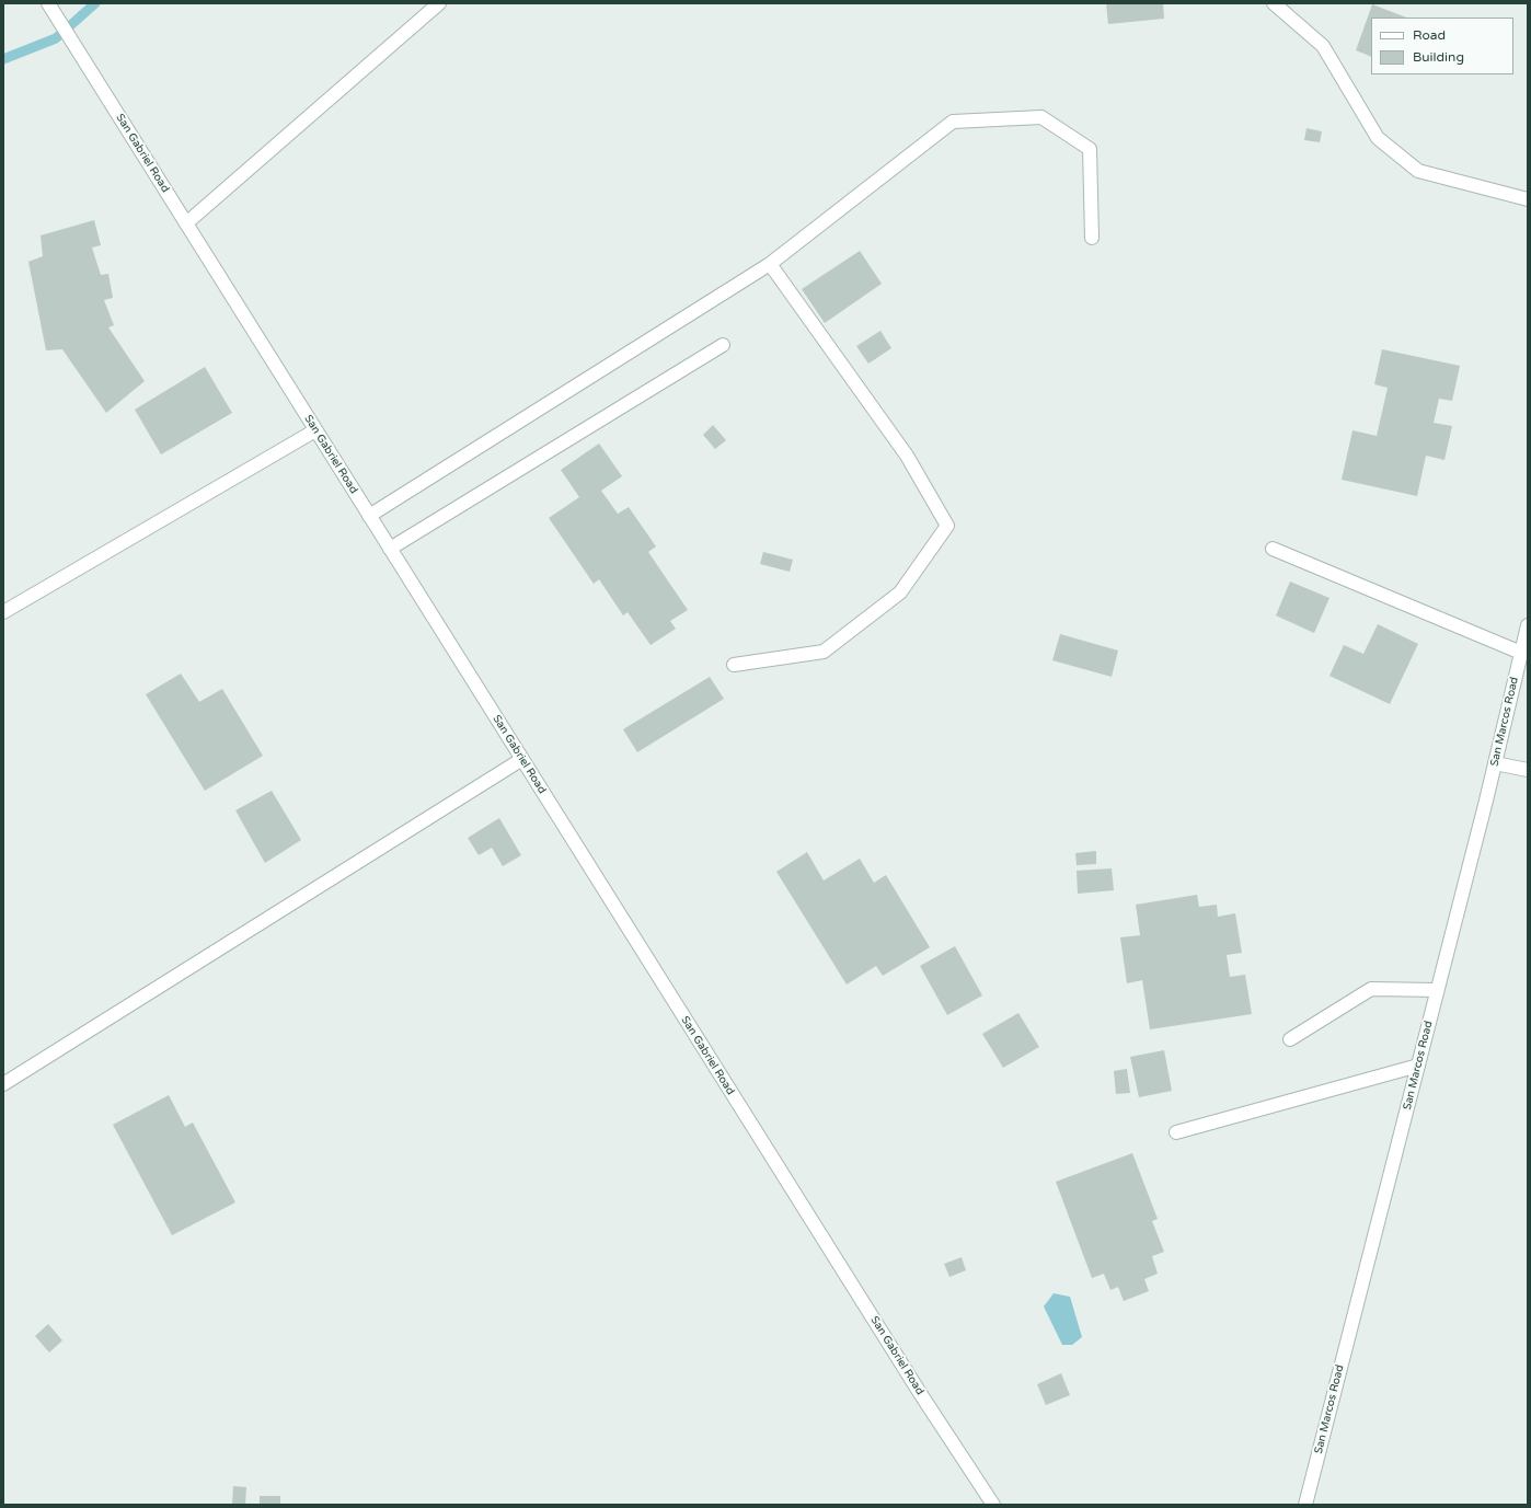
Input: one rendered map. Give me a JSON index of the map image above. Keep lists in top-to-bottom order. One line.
{"streets":{"street":["San Gabriel Road","San Marcos Road"]},"legend":["Road","Building"]}
